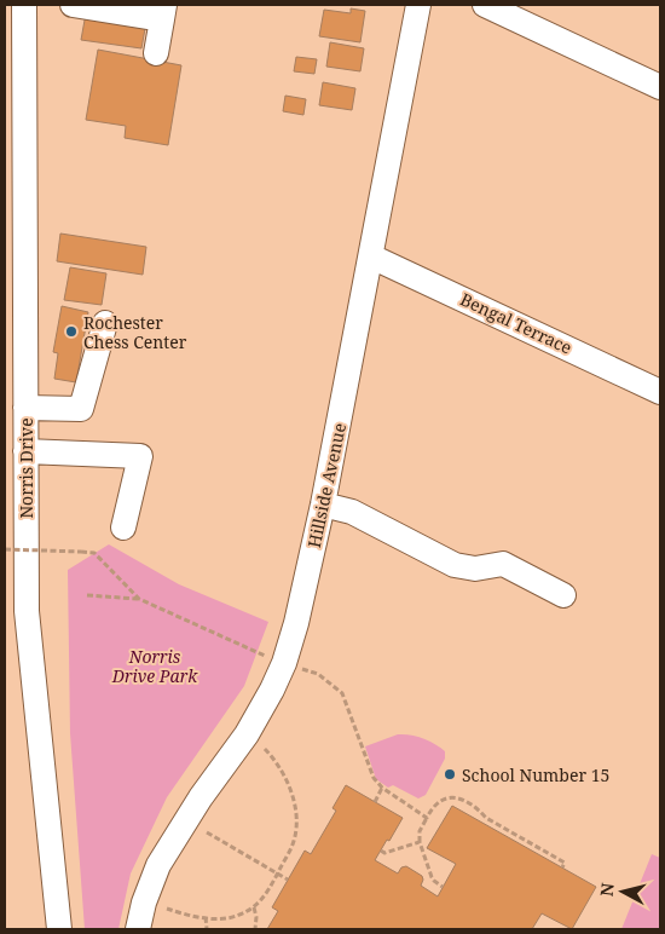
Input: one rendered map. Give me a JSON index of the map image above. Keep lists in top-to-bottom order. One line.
{"streets":{"street":["Bengal Terrace","Norris Drive","Hillside Avenue"]},"crossings":[["Bengal Terrace","Hillside Avenue"]],"parks":["Norris Drive Park"],"places":["Rochester Chess Center","School Number 15"],"north":"left"}
